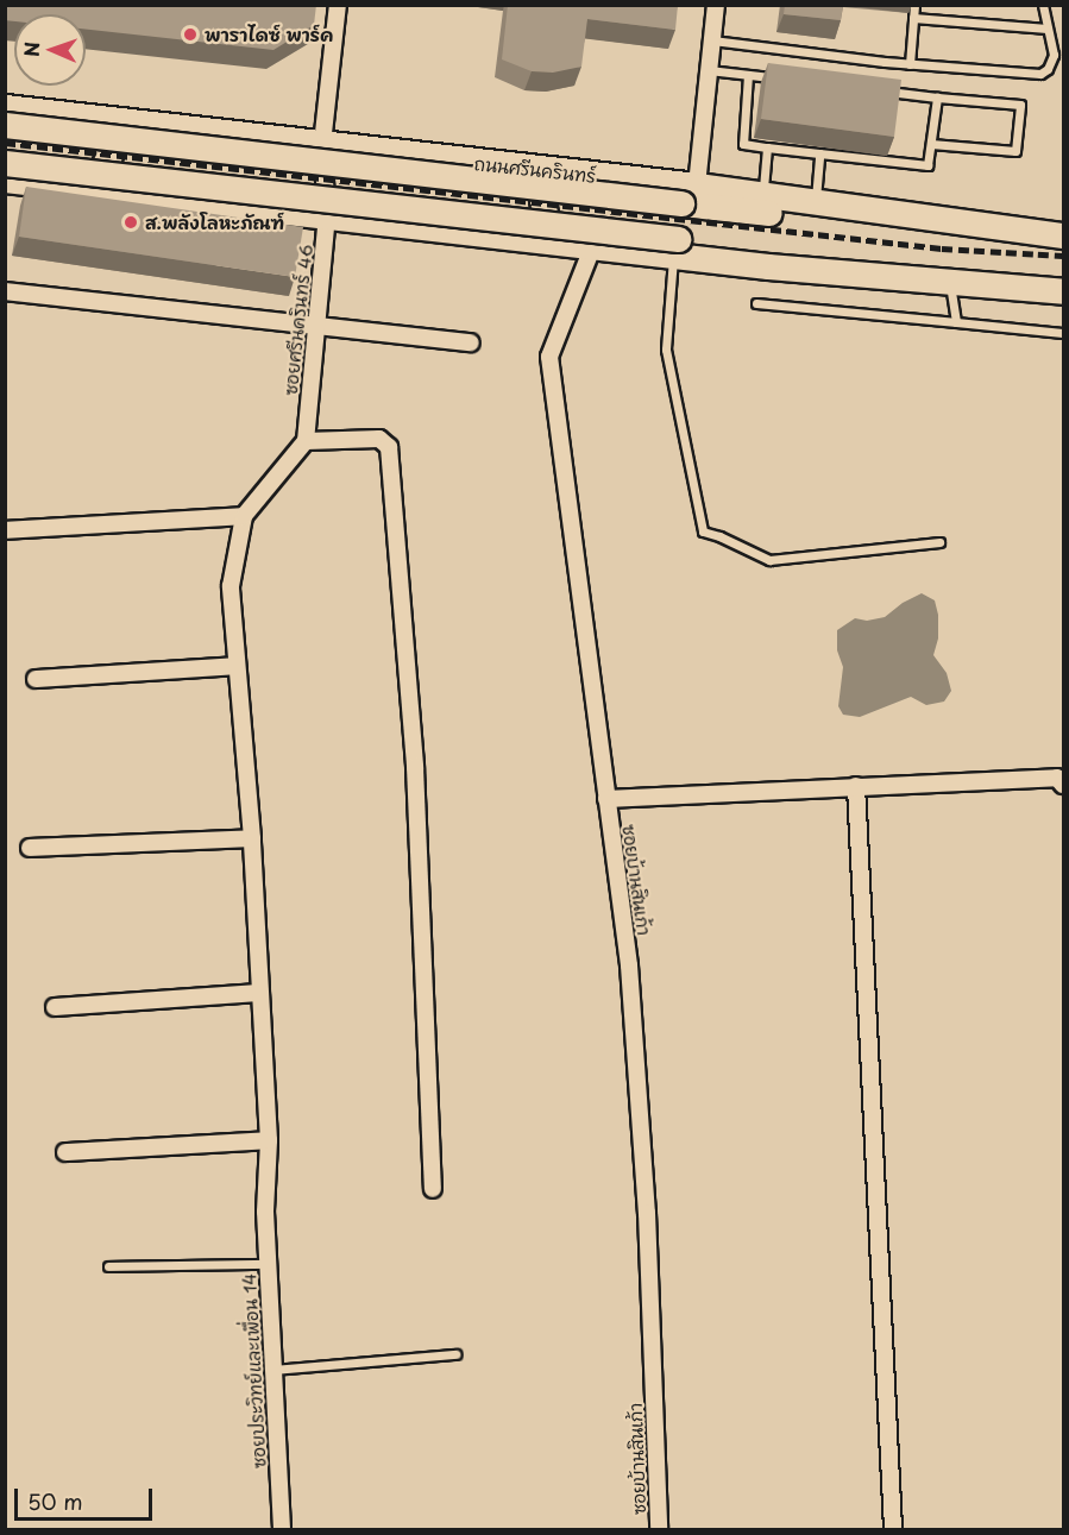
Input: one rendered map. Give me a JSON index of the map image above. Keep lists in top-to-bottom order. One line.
{"streets":{"main road":["ถนนศรีนครินทร์"],"street":["ซอยศรีนครินทร์ 46","ซอยบ้านสินเก้า","ซอยประวิทย์และเพื่อน 14"]},"crossings":[["ถนนศรีนครินทร์","ซอยศรีนครินทร์ 46"]],"places":["พาราไดซ์ พาร์ค","ส.พลังโลหะภัณฑ์"],"scale_bar":"50 m","north":"left"}
